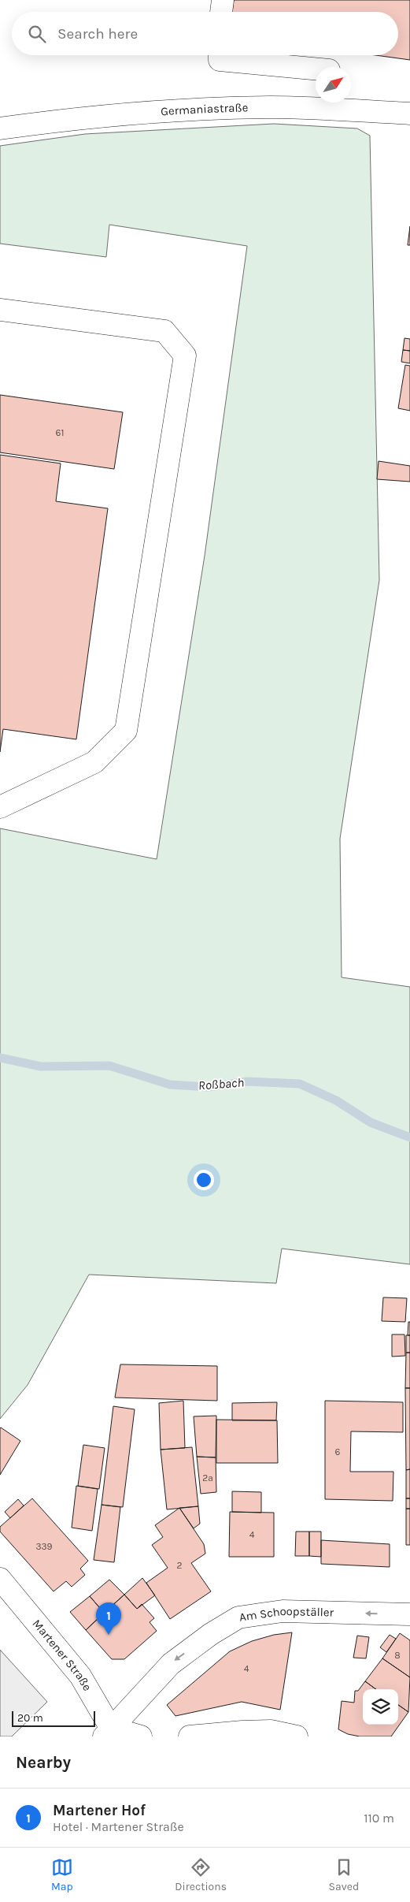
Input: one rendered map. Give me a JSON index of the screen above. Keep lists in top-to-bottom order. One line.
{"streets":{"street":["Germaniastraße","Am Schoopställer","Martener Straße"]},"crossings":[["Am Schoopställer","Martener Straße"]],"water":["Roßbach"],"house_numbers":["61","6","2a","4","339","2","8","4"],"scale_bar":"20 m","north":"top right","page":{"search":"Search here","pins":"1","scale":"20 m","heading":"Nearby","list":[{"mark":"1","name":"Martener Hof","note":"Hotel · Martener Straße","value":"110 m"}],"nav":["Map","Directions","Saved"]}}
